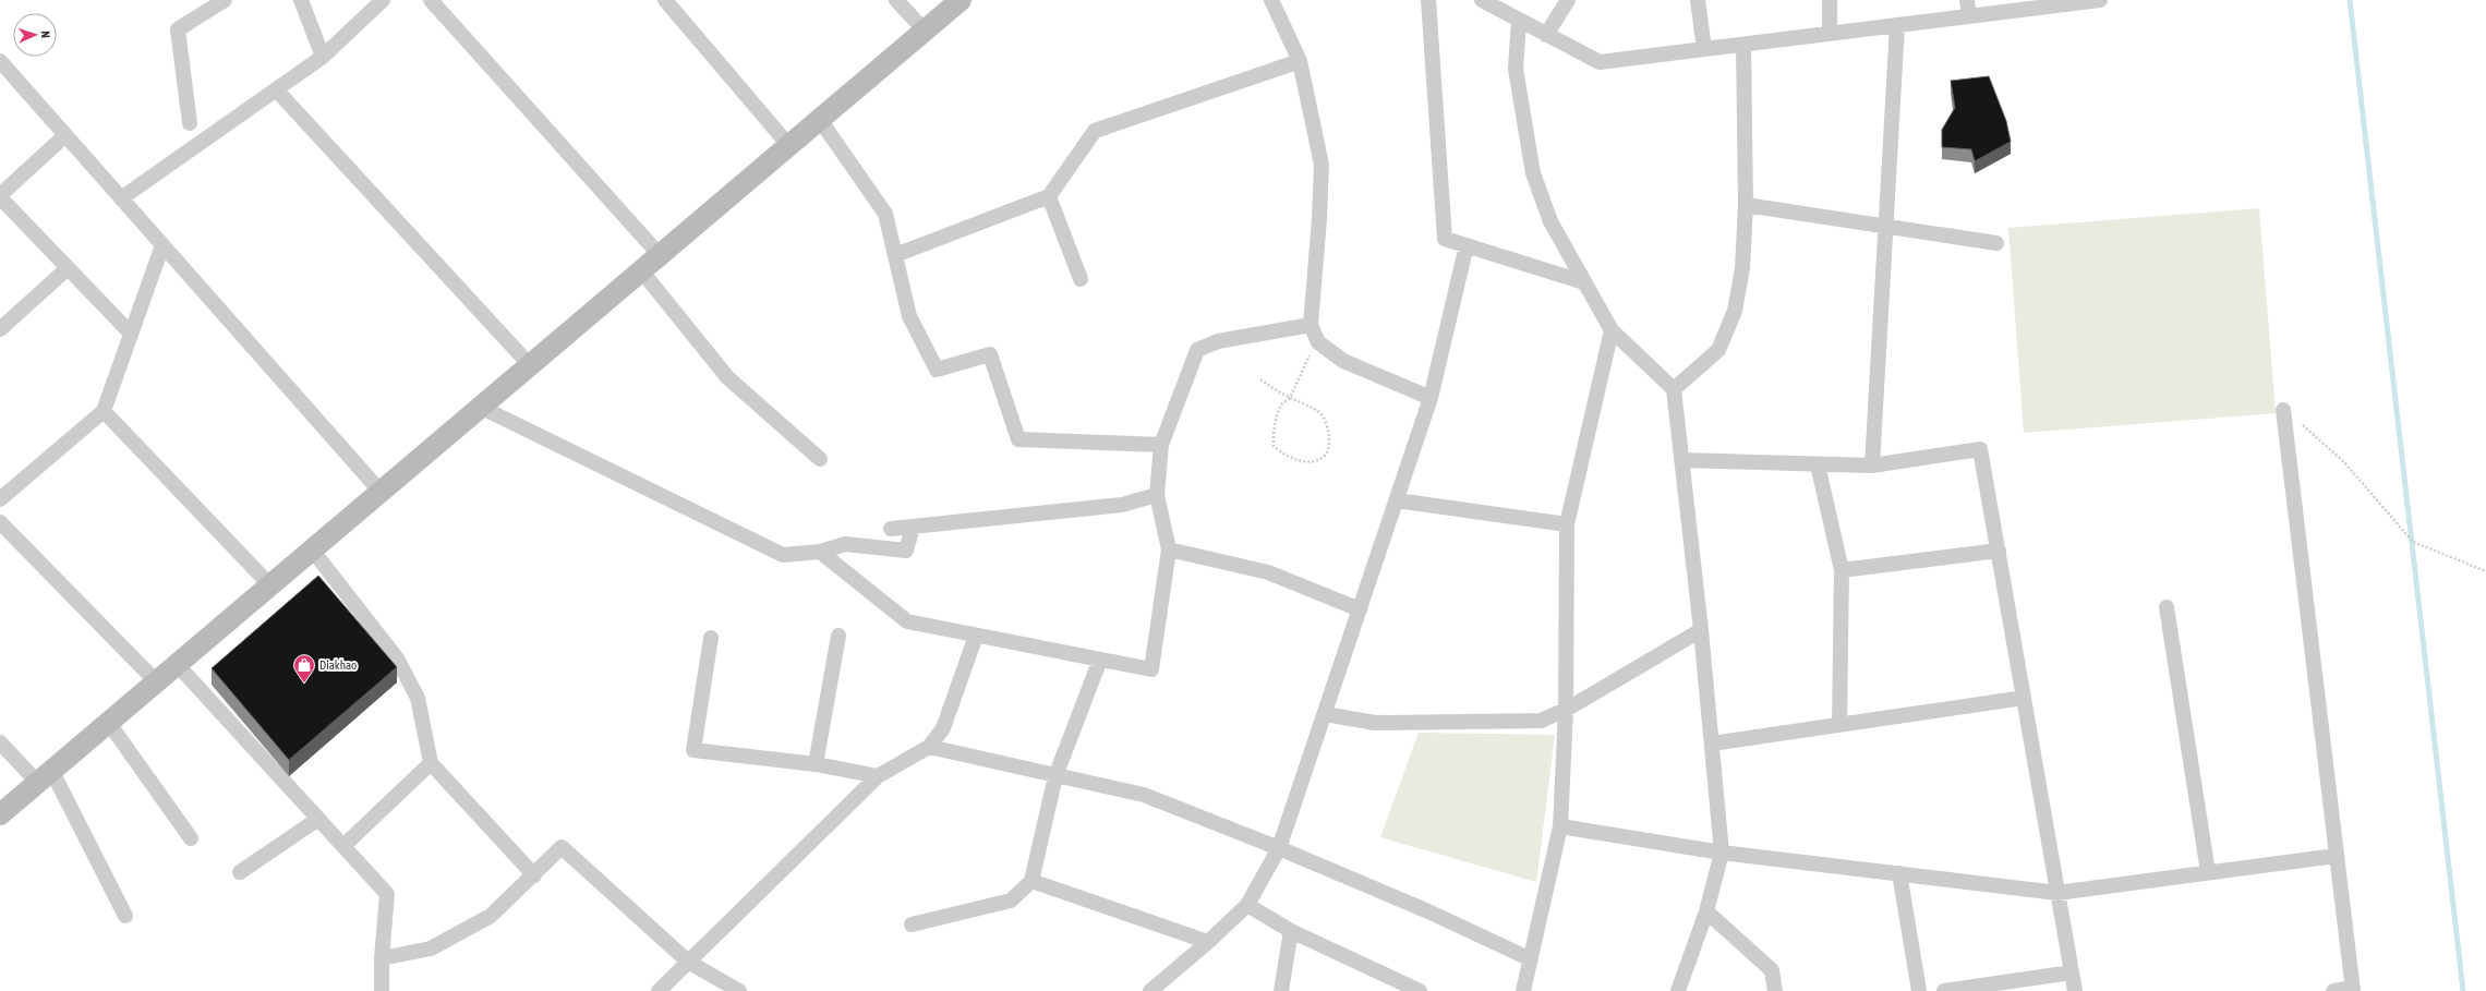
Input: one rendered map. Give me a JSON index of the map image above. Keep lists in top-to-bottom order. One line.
{"places":{"shop":["Diakhao"]},"north":"right"}
